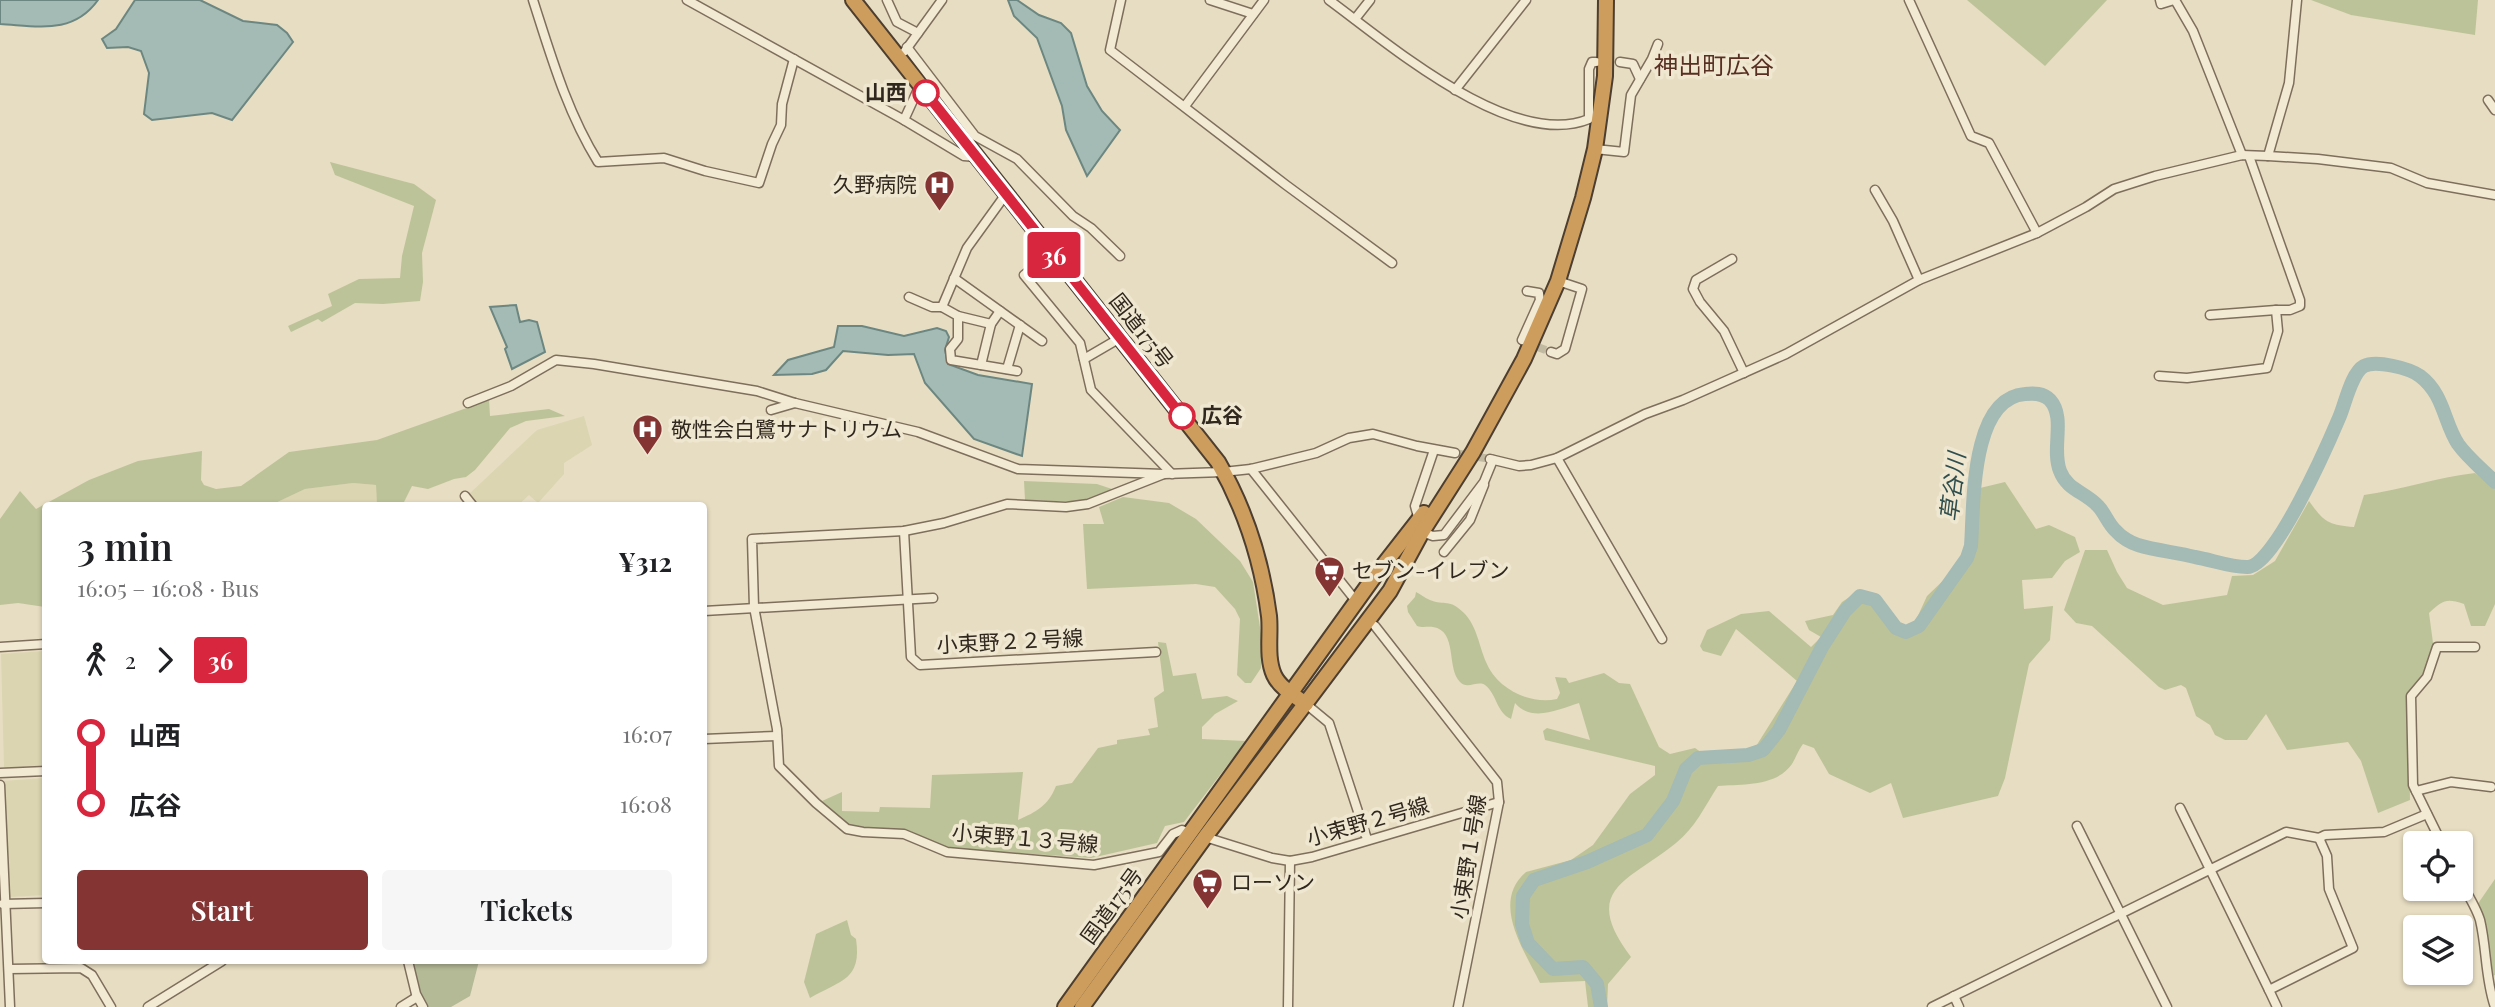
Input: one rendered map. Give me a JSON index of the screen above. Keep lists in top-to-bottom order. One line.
{"streets":{"highway":["国道175号"],"street":["小束野２２号線","小束野２号線","小束野１３号線","小束野１号線"]},"crossings":[["国道175号","小束野２号線"],["国道175号","小束野１３号線"],["小束野２２号線","小束野１３号線"],["小束野２号線","小束野１号線"]],"districts":["神出町広谷"],"water":["草谷川"],"places":{"other":["山西","広谷"],"hospital":["久野病院","敬性会白鷺サナトリウム"],"supermarket":["セブン-イレブン","ローソン"]},"lines":["bus line 36"],"page":{"on_map":"36","heading":["3 min","16:05 – 16:08 · Bus","¥312"],"legs":["2","36"],"list":[{"name":"山西","value":"16:07"},{"name":"広谷","value":"16:08"}],"buttons":["Start","Tickets"]}}
